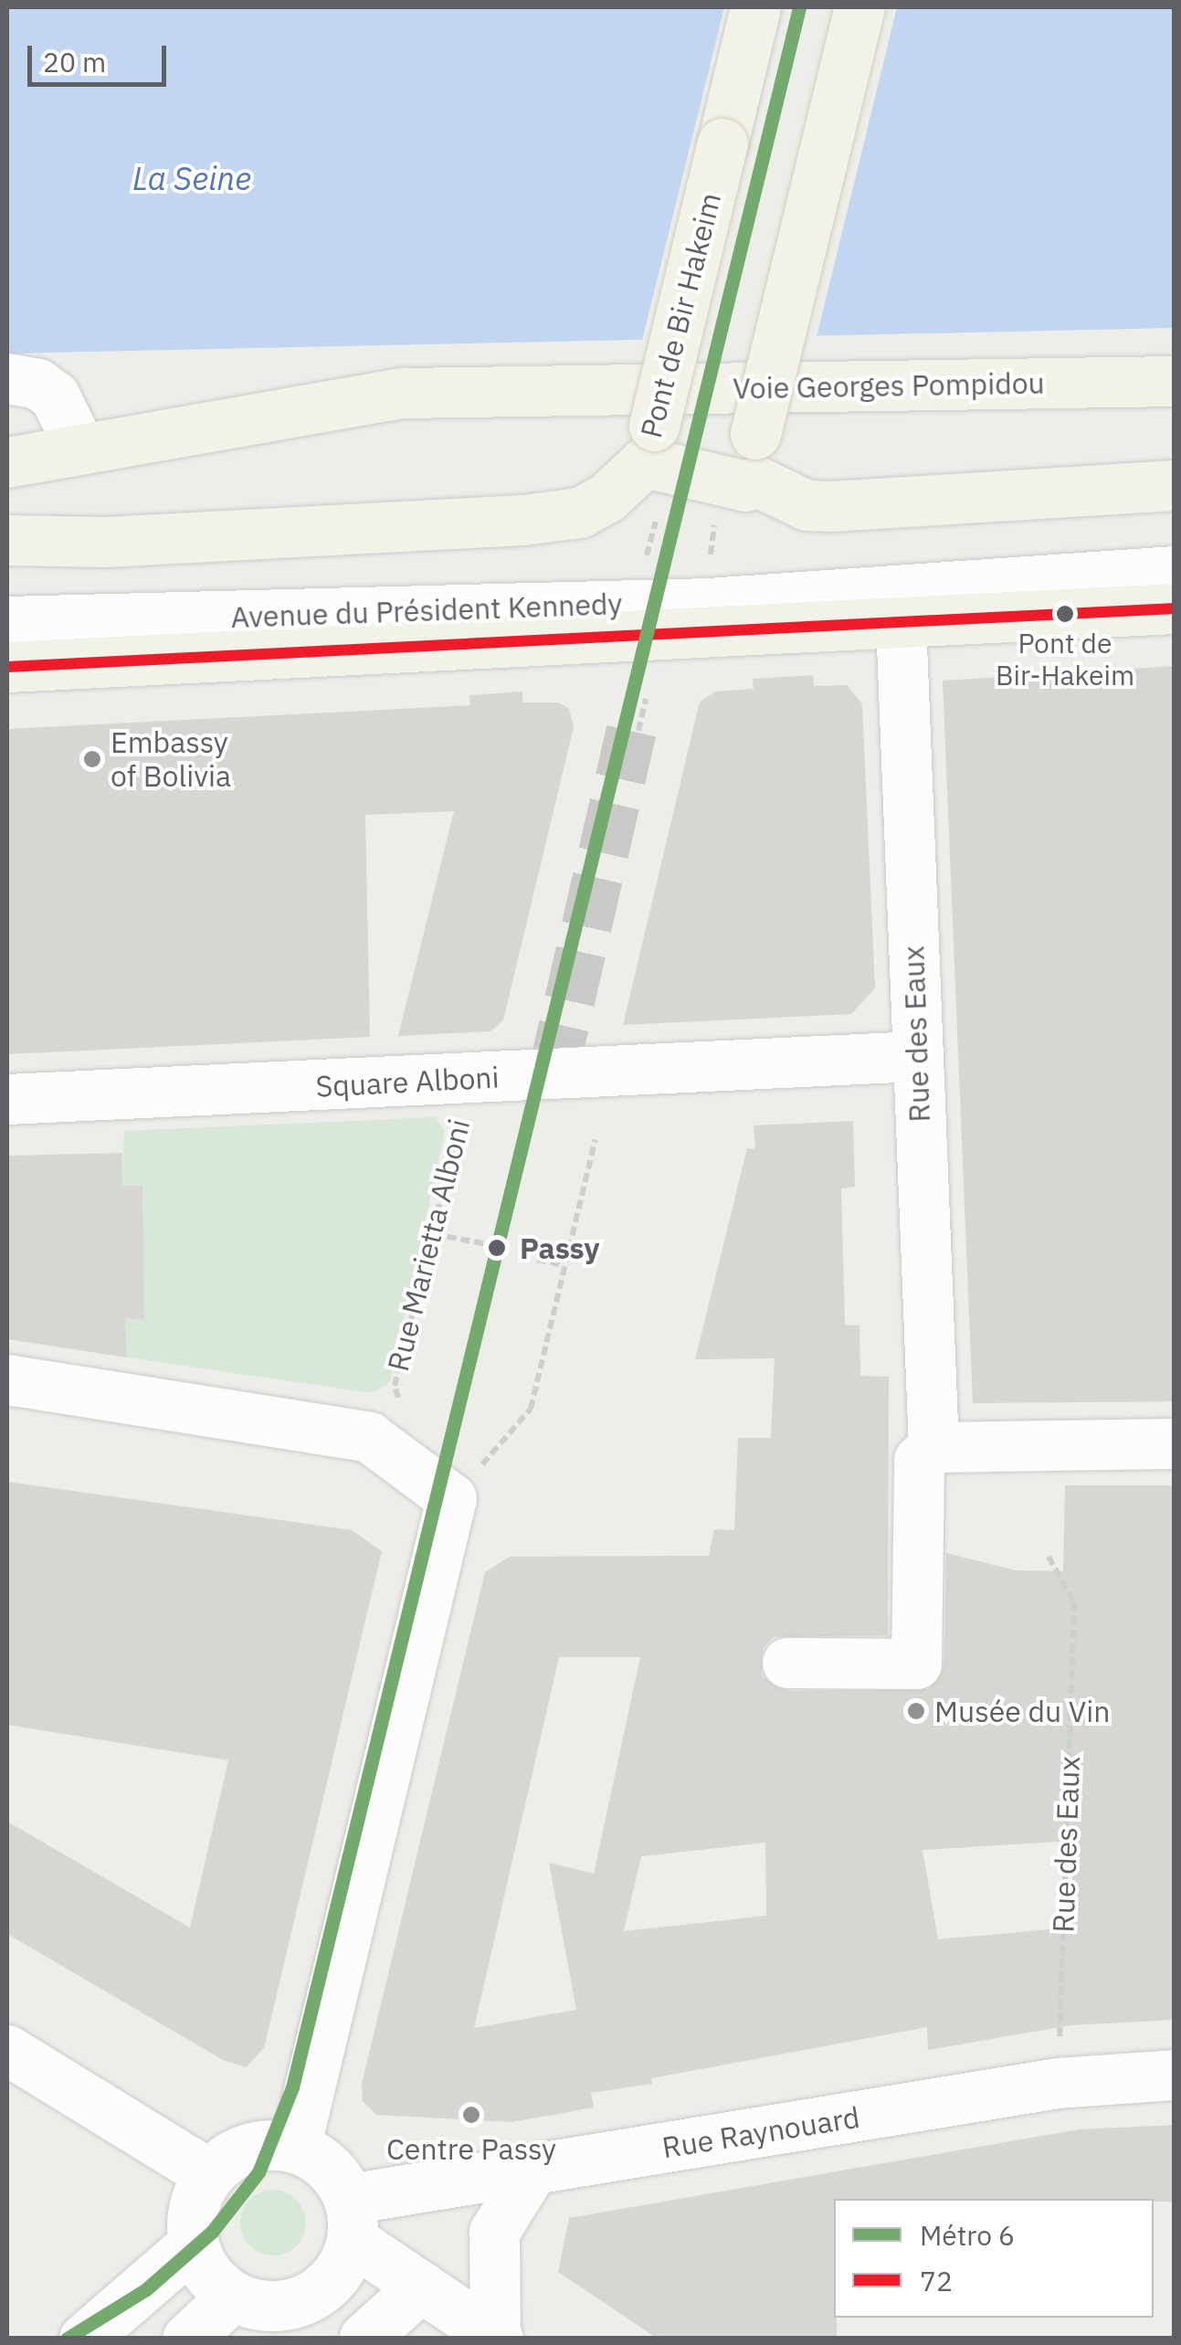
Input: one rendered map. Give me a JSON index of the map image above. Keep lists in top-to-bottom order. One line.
{"streets":{"main road":["Pont de Bir Hakeim","Voie Georges Pompidou","Avenue du Président Kennedy"],"street":["Rue des Eaux","Square Alboni","Rue Raynouard"],"path":["Rue Marietta Alboni"]},"crossings":[["Avenue du Président Kennedy","Rue des Eaux"],["Rue des Eaux","Square Alboni"],["Rue des Eaux","Rue Raynouard"]],"water":["La Seine"],"places":["Pont de Bir-Hakeim","Embassy of Bolivia","Passy","Musée du Vin","Centre Passy"],"lines":["metro line 6","transit line 72"],"legend":["Métro 6","72"],"scale_bar":"20 m"}
